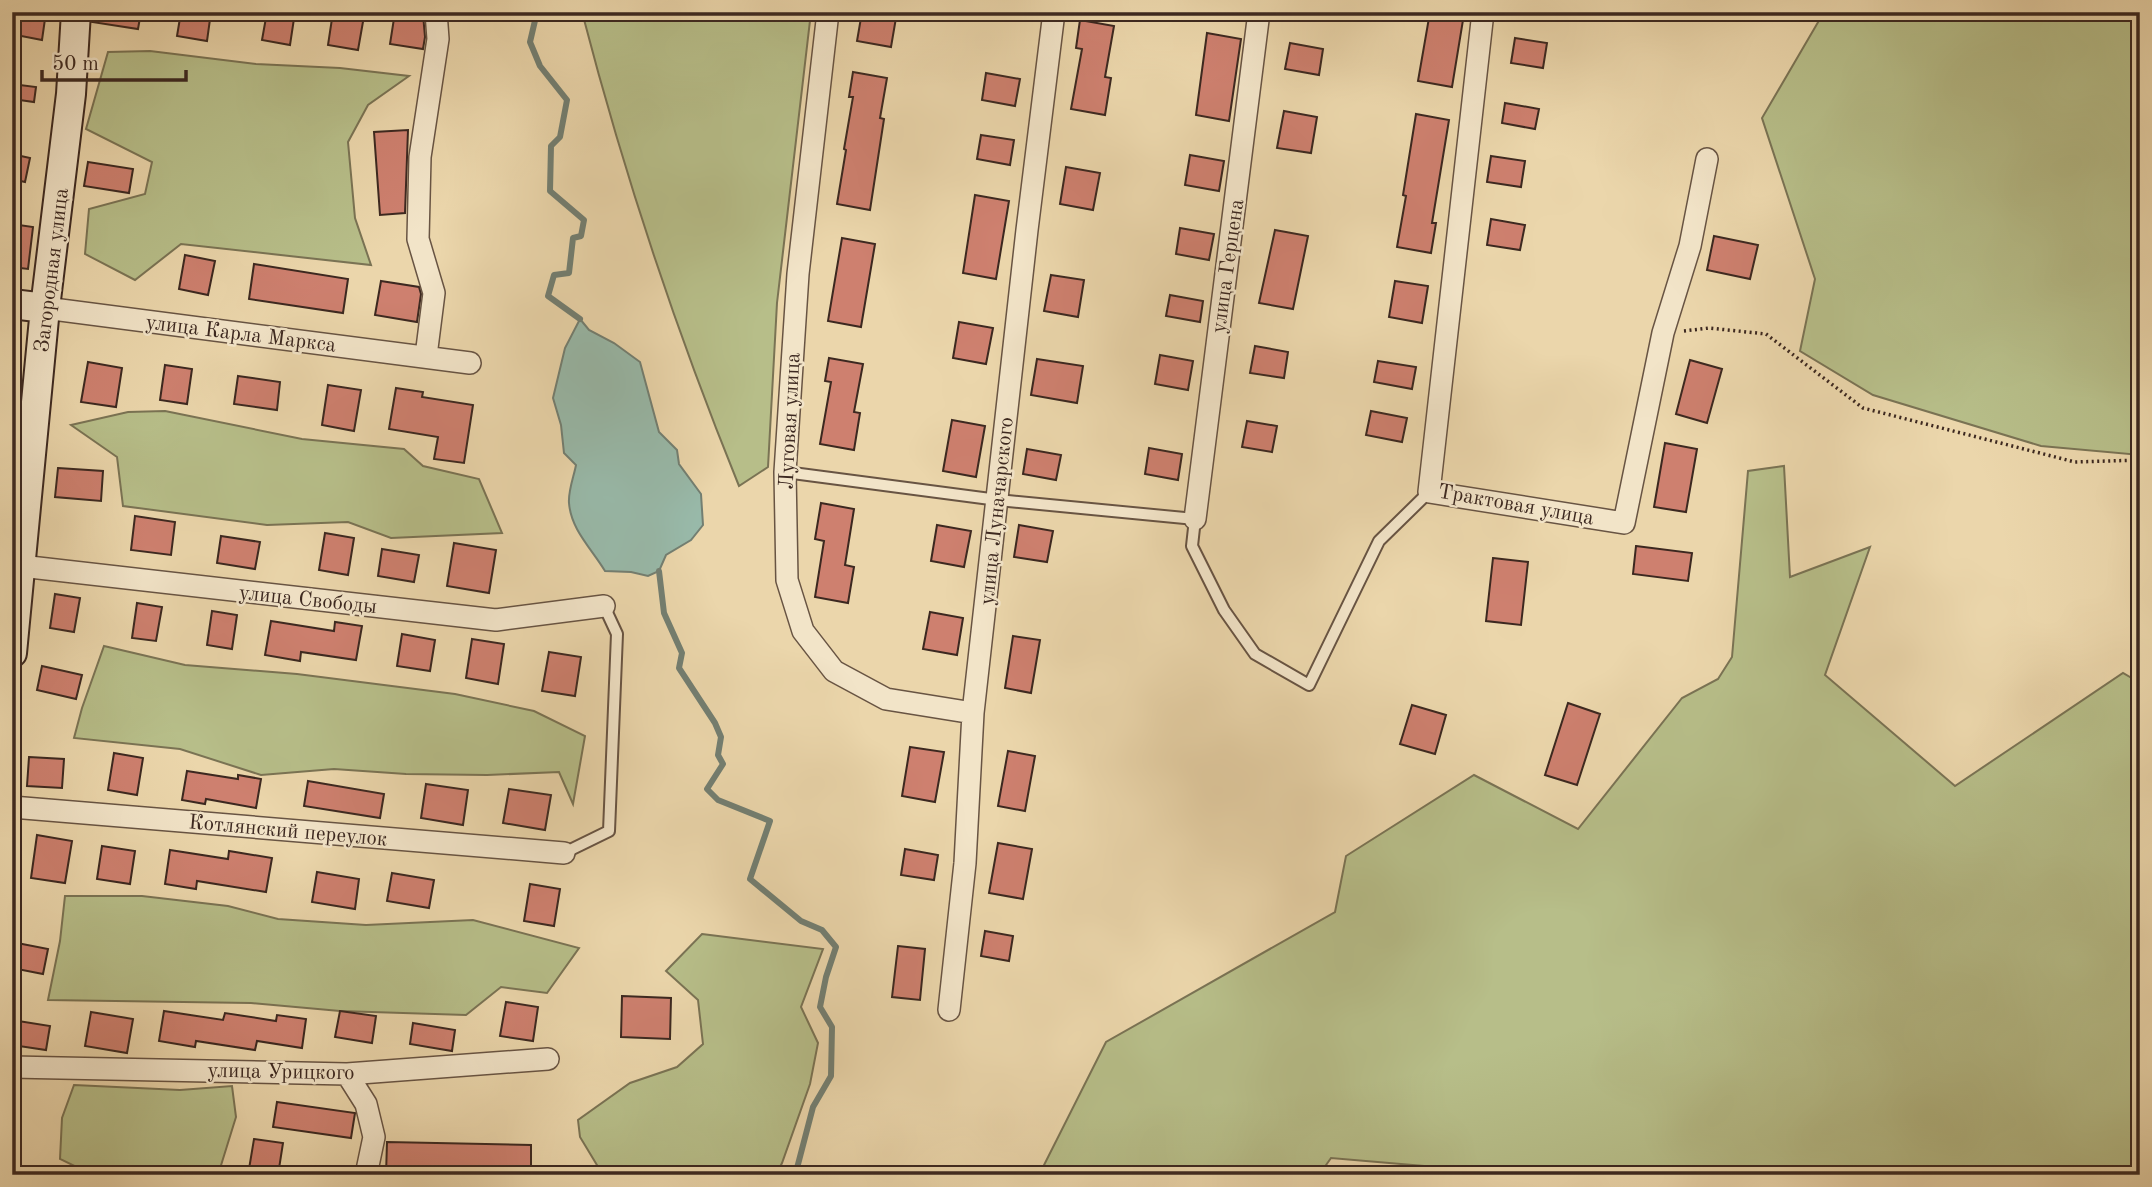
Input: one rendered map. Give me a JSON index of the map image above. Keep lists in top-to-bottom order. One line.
{"streets":{"street":["улица Герцена","Загородная улица","улица Карла Маркса","Луговая улица","Трактовая улица","улица Луначарского","улица Свободы","Котлянский переулок","улица Урицкого"]},"crossings":[["Загородная улица","улица Карла Маркса"],["Загородная улица","улица Свободы"],["Луговая улица","улица Луначарского"]],"scale_bar":"50 m"}
